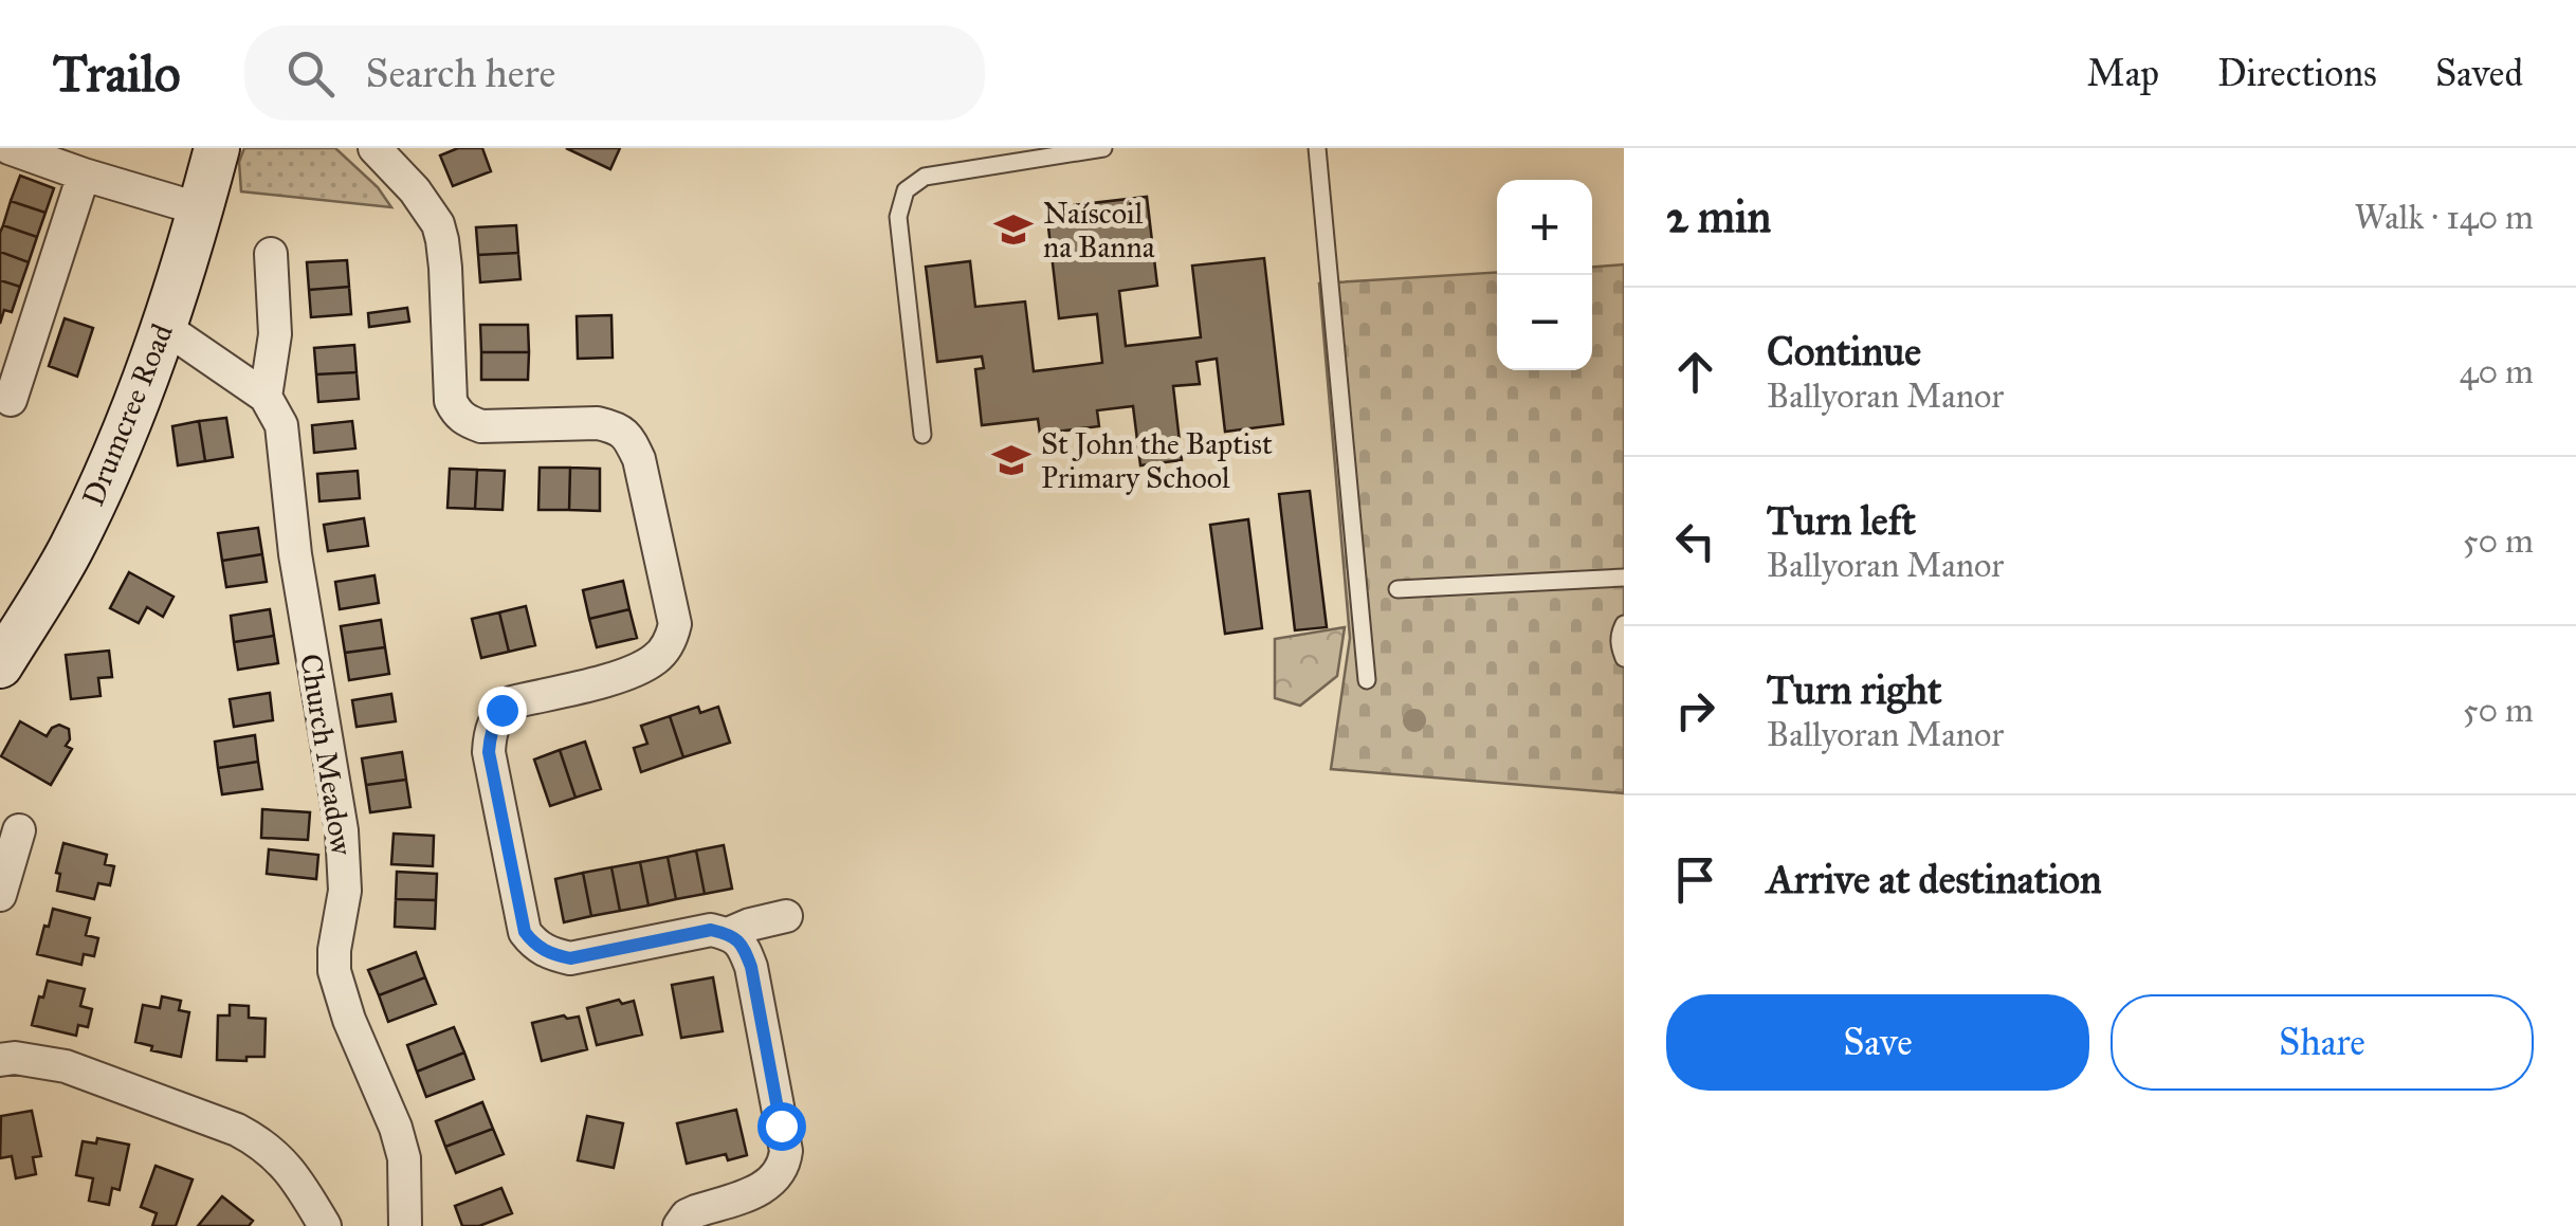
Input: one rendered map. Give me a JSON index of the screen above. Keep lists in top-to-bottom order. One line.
{"streets":{"street":["Drumcree Road","Church Meadow"]},"places":{"school or university":["Naíscoil na Banna","St John the Baptist Primary School"]},"page":{"header":"Trailo","search":"Search here","nav":["Map","Directions","Saved"],"heading":["2 min","Walk · 140 m"],"map_buttons":["+","−"],"list":[["Continue","Ballyoran Manor","40 m"],["Turn left","Ballyoran Manor","50 m"],["Turn right","Ballyoran Manor","50 m"],"Arrive at destination"],"buttons":["Save","Share"]}}
